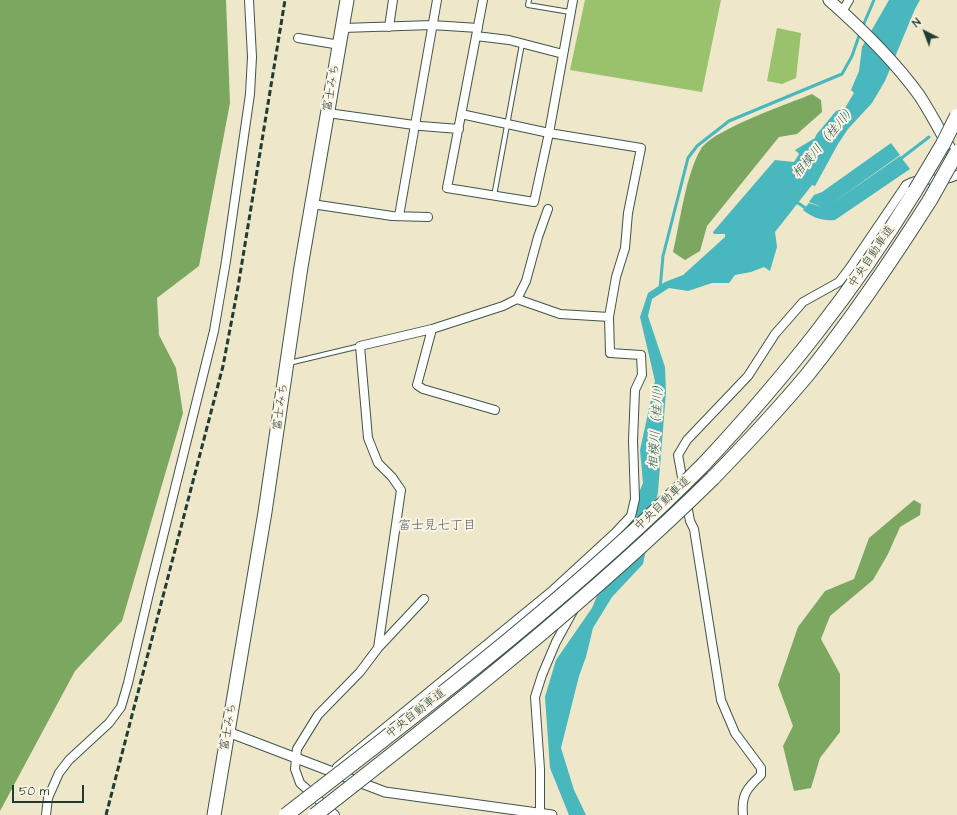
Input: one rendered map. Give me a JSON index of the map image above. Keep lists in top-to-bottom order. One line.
{"streets":{"highway":["富士みち","中央自動車道"]},"districts":["富士見七丁目"],"water":["相模川（桂川）"],"scale_bar":"50 m","north":"top left"}
